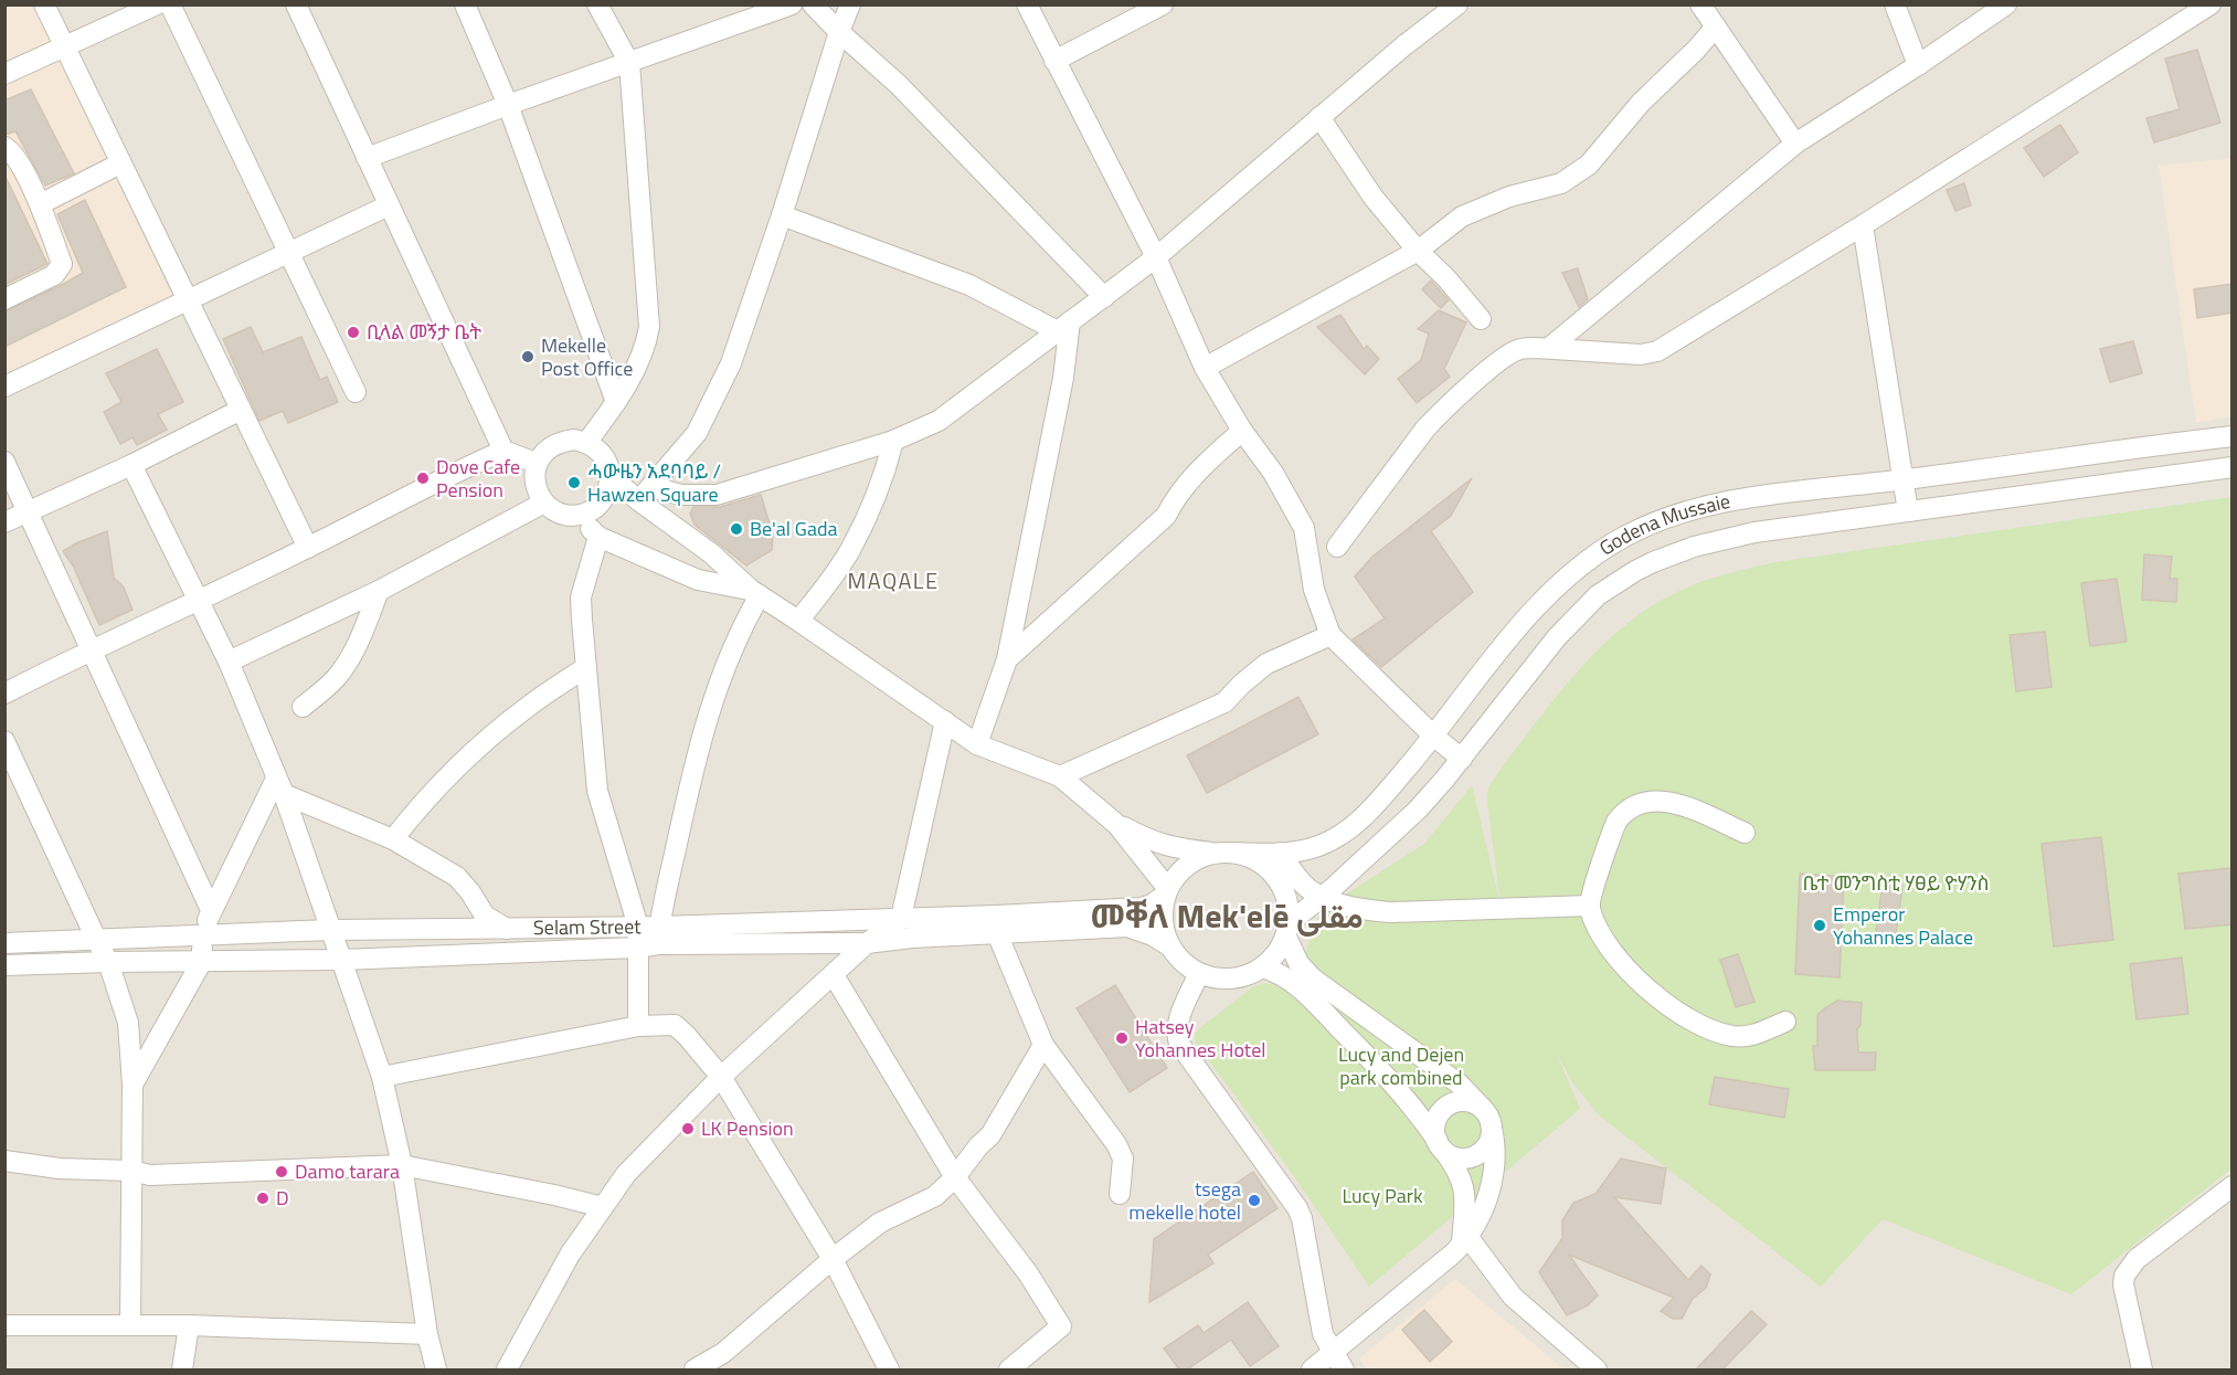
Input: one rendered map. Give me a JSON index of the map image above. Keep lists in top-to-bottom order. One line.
{"streets":{"street":["Godena Mussaie","Selam Street"]},"crossings":[["Godena Mussaie","Selam Street"]],"districts":["MAQALE","መቐለ Mek'elē مقلى"],"parks":["ቤተ መንግስቲ ሃፀይ ዮሃንስ","Lucy and Dejen park combined","Lucy Park"],"places":["ቢላል መኝታ ቤት","Mekelle Post Office","Dove Cafe Pension","ሓውዜን አደባባይ / Hawzen Square","Be'al Gada","Emperor Yohannes Palace","Hatsey Yohannes Hotel","LK Pension","Damo tarara","D","tsega mekelle hotel"]}
